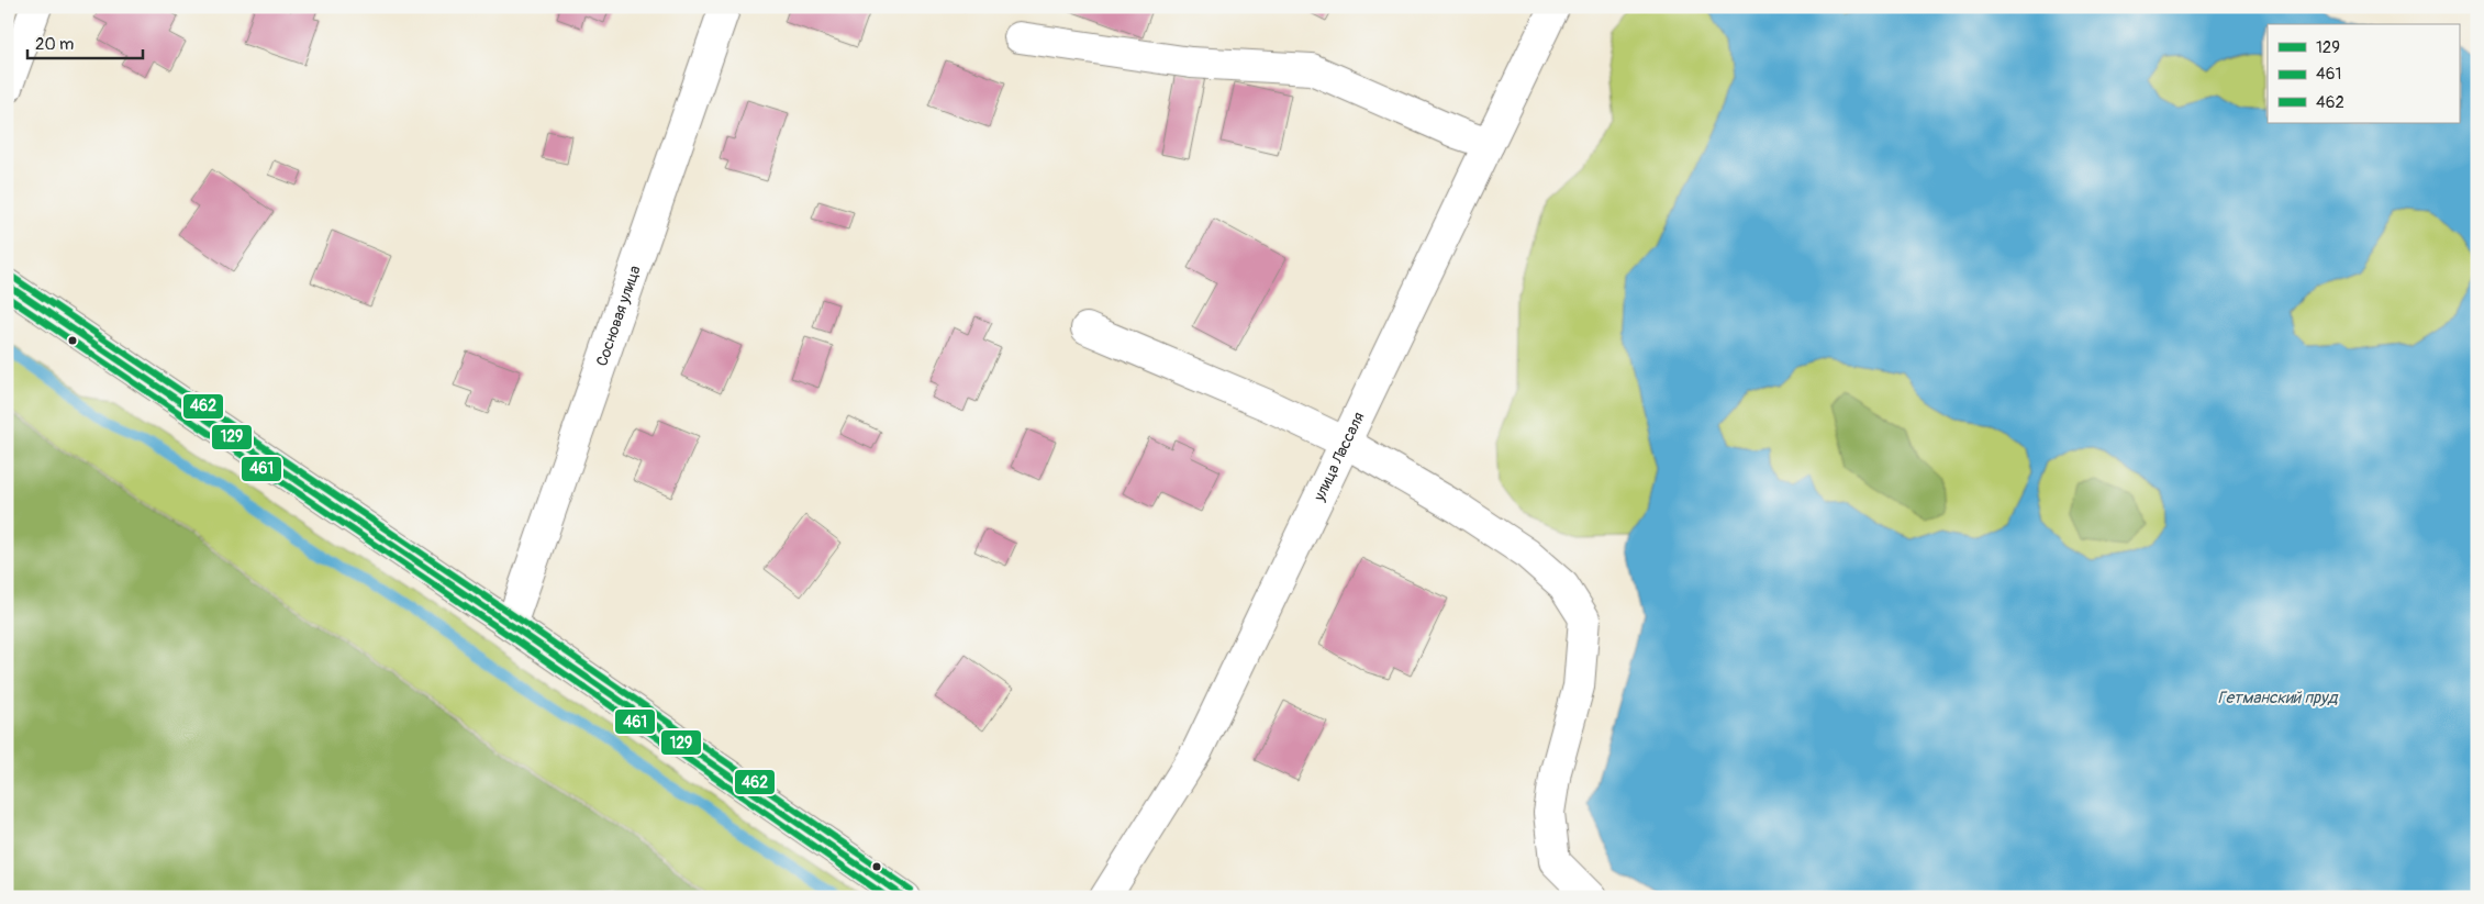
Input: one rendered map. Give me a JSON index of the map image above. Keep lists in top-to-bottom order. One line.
{"streets":{"street":["Сосновая улица","улица Лассаля"]},"water":["Гетманский пруд"],"lines":["transit line 462","transit line 129","transit line 461"],"legend":["129","461","462"],"scale_bar":"20 m"}
